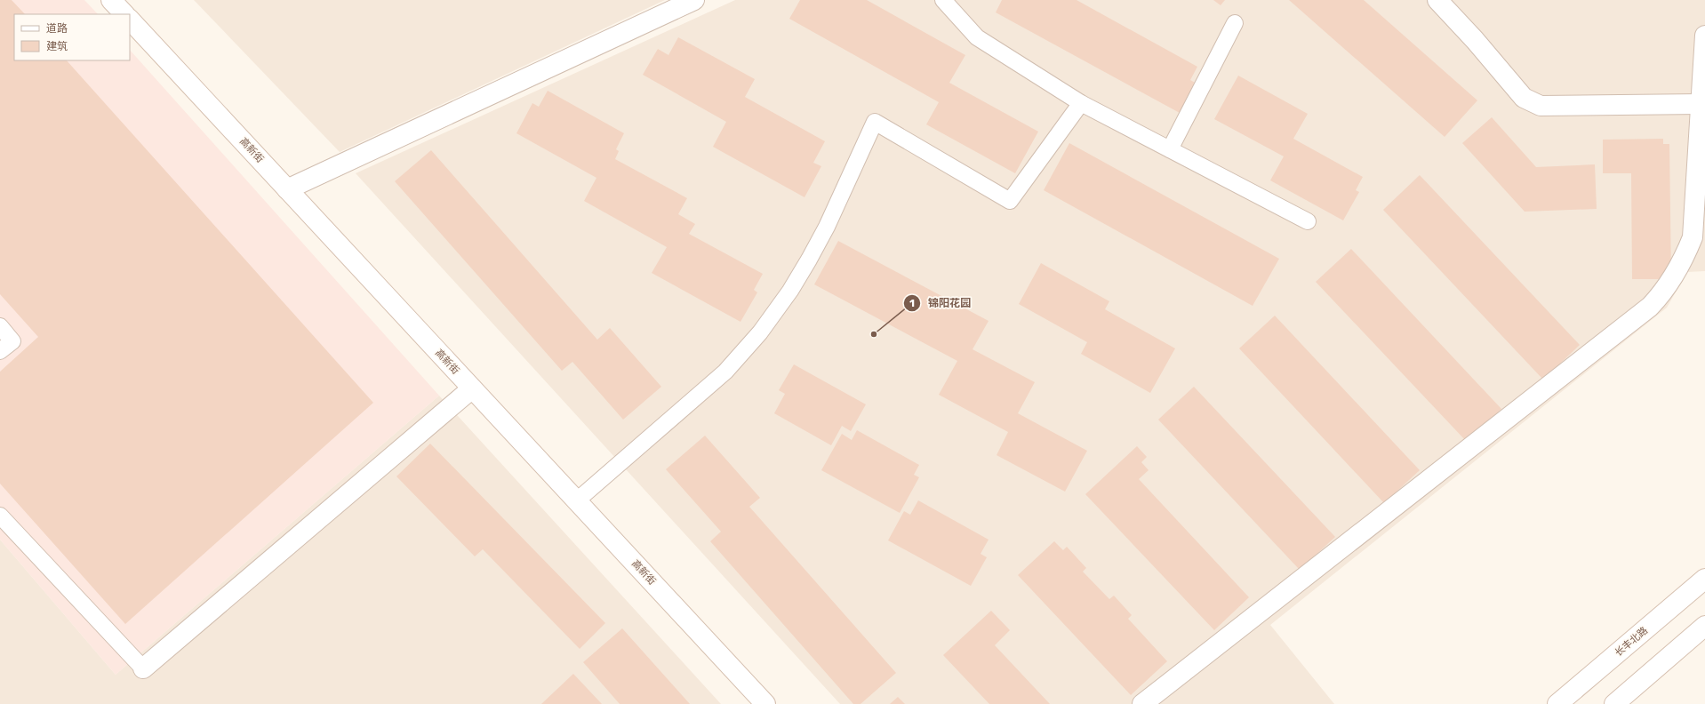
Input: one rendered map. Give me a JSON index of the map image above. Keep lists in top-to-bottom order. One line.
{"streets":{"street":["高新街","长丰北路"]},"places":["锦阳花园"],"legend":["道路","建筑"]}
